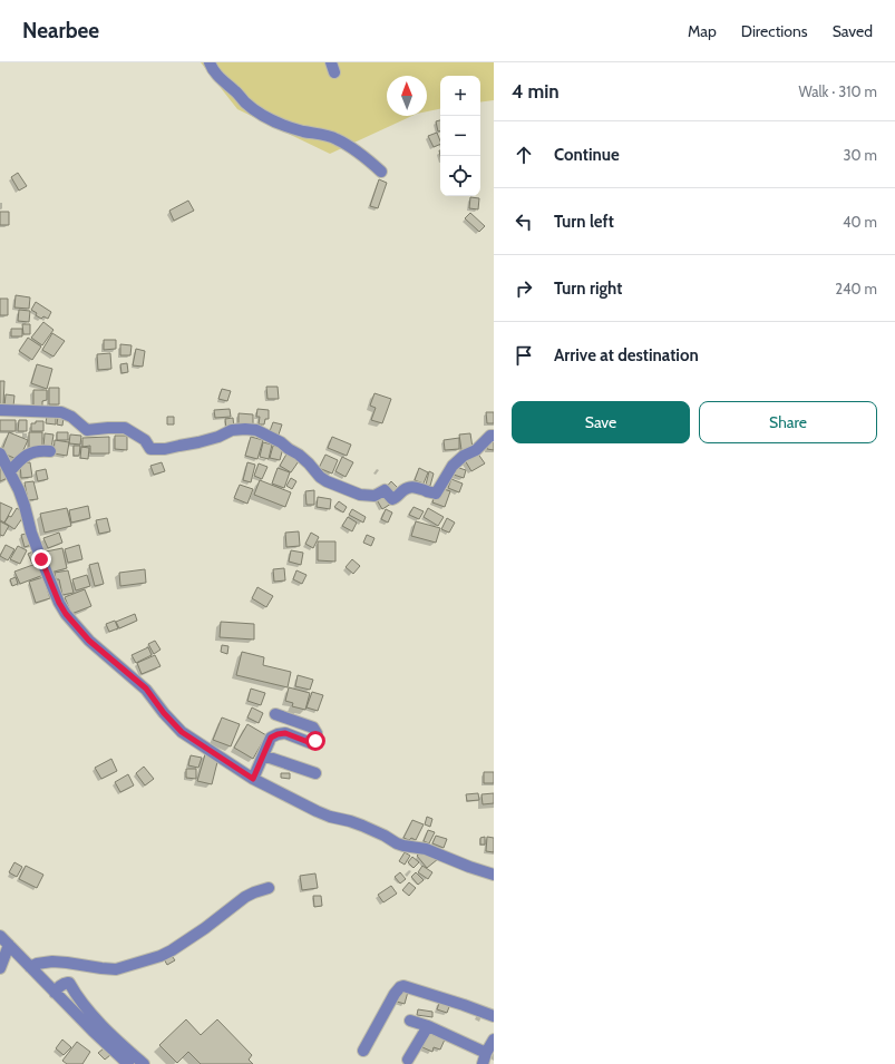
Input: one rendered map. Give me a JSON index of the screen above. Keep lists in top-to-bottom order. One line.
{"north":"top","page":{"header":"Nearbee","nav":["Map","Directions","Saved"],"heading":["4 min","Walk · 310 m"],"map_buttons":["+","−"],"list":[["Continue","30 m"],["Turn left","40 m"],["Turn right","240 m"],"Arrive at destination"],"buttons":["Save","Share"]}}
